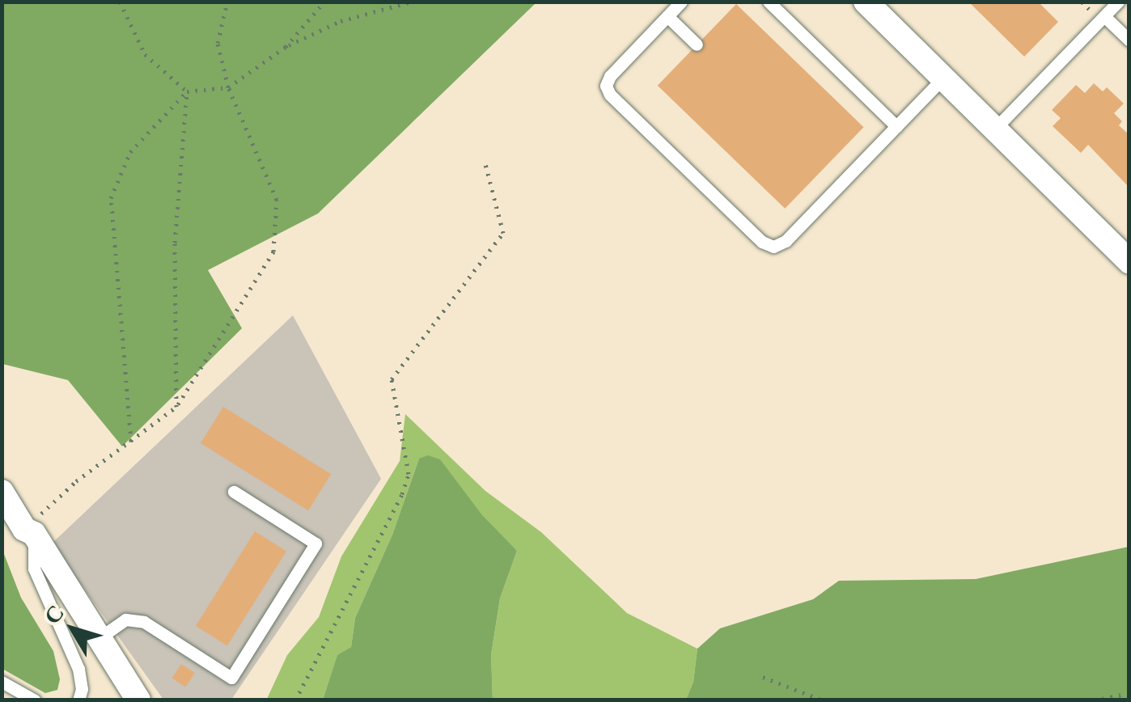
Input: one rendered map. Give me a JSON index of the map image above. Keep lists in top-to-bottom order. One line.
{"north":"top left"}
